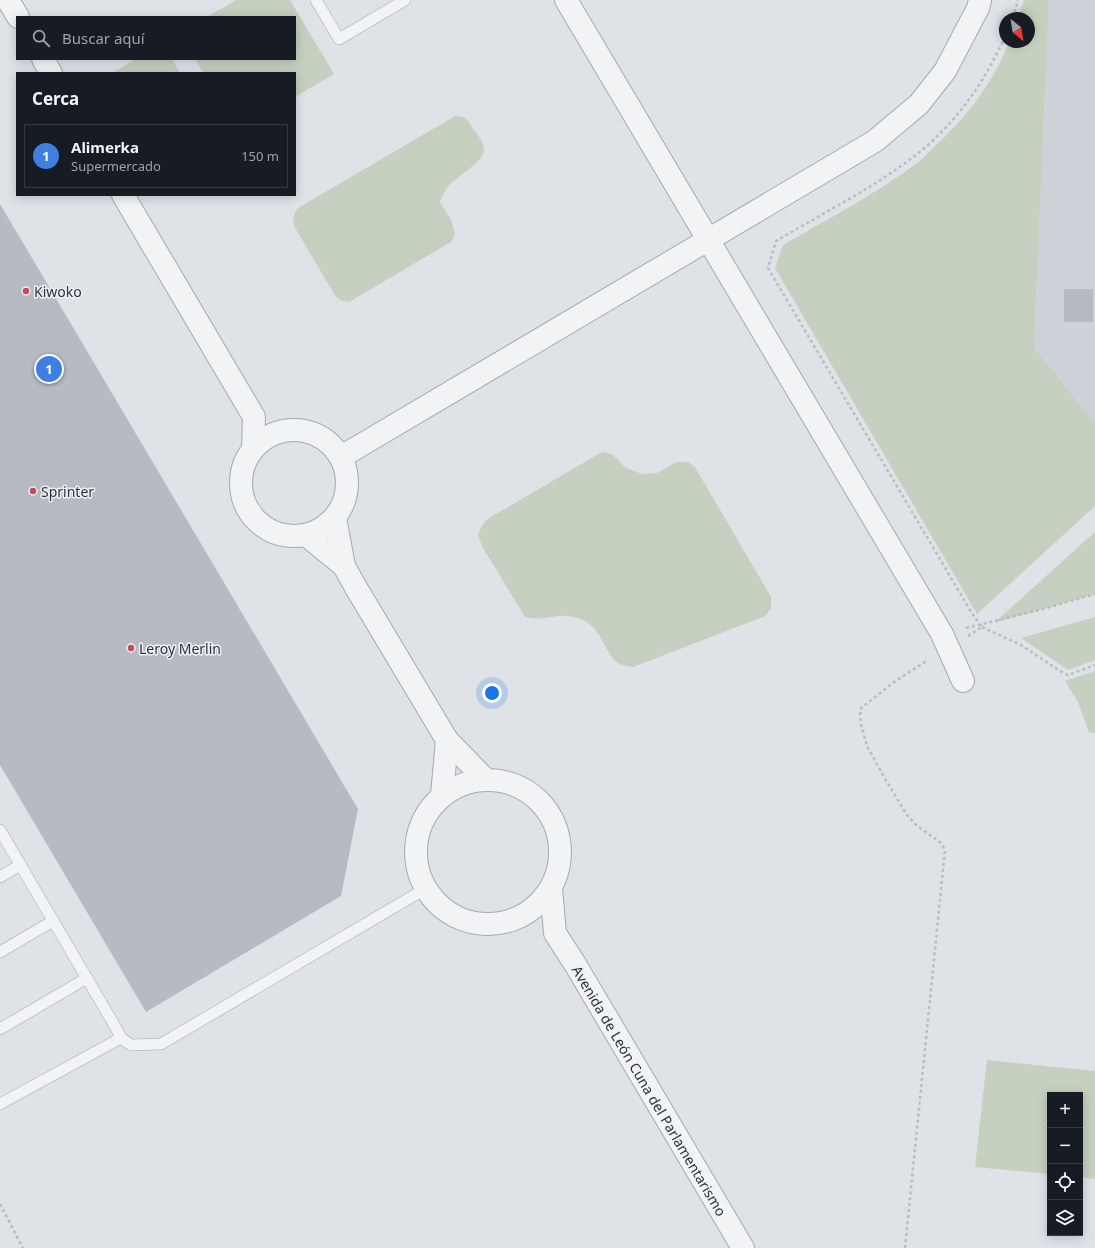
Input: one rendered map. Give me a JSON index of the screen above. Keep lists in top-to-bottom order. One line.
{"streets":{"street":["Avenida de León Cuna del Parlamentarismo"]},"places":["Kiwoko","Sprinter","Leroy Merlin"],"north":"bottom right","page":{"search":"Buscar aquí","heading":"Cerca","list":[{"mark":"1","name":"Alimerka","note":"Supermercado","value":"150 m"}],"pins":"1","map_buttons":["+","−"]}}
